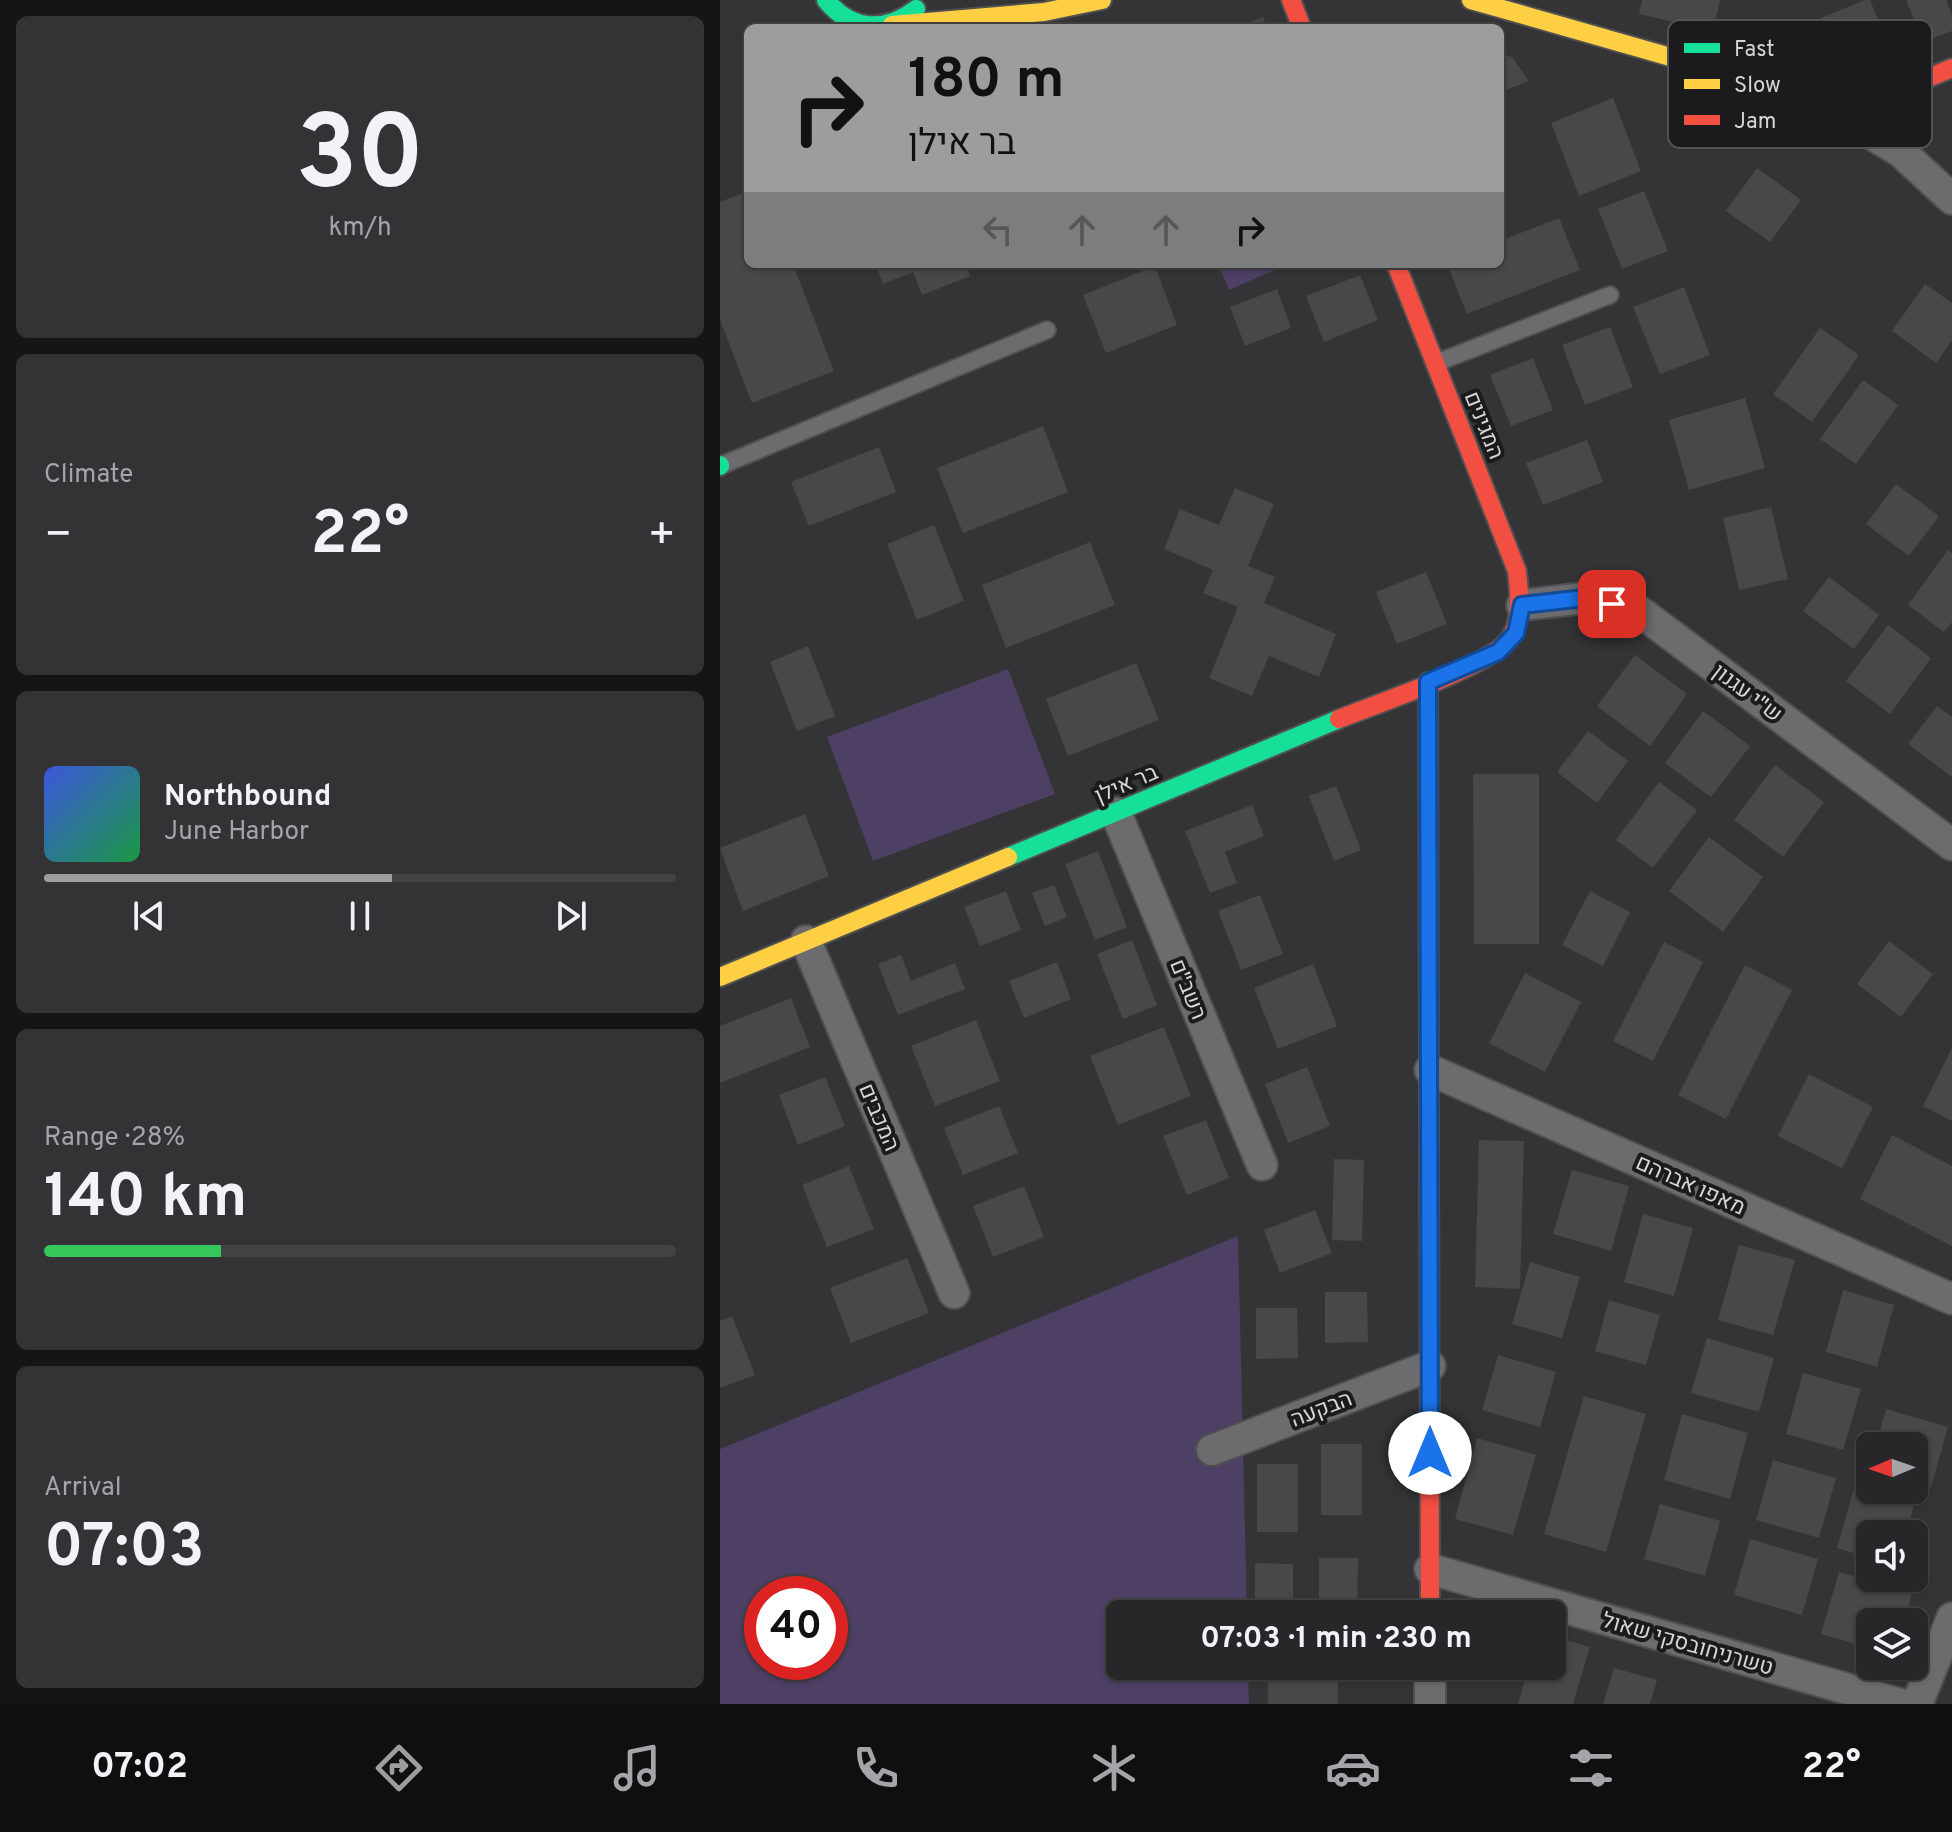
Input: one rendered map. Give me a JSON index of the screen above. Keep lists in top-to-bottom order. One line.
{"streets":{"street":["המגינים","ש\"י עגנון","בר אילן","רשב\"ם","המכבים","מאפו אברהם","הבקעה","טשרניחובסקי שאול"]},"crossings":[["המגינים","ש\"י עגנון"],["המגינים","בר אילן"],["ש\"י עגנון","בר אילן"],["בר אילן","רשב\"ם"],["בר אילן","המכבים"]],"legend":["Fast","Slow","Jam"],"north":"left","page":{"tile":[["30","km/h"],"Climate",["Range · 28%","140 km"],["Arrival","07:03"]],"turn":["180 m","בר אילן"],"heat":["−","22°","+"],"song":["Northbound","June Harbor"],"limit":"40","trip":"07:03 · 1 min · 230 m","tabs":["07:02","22°"]}}
